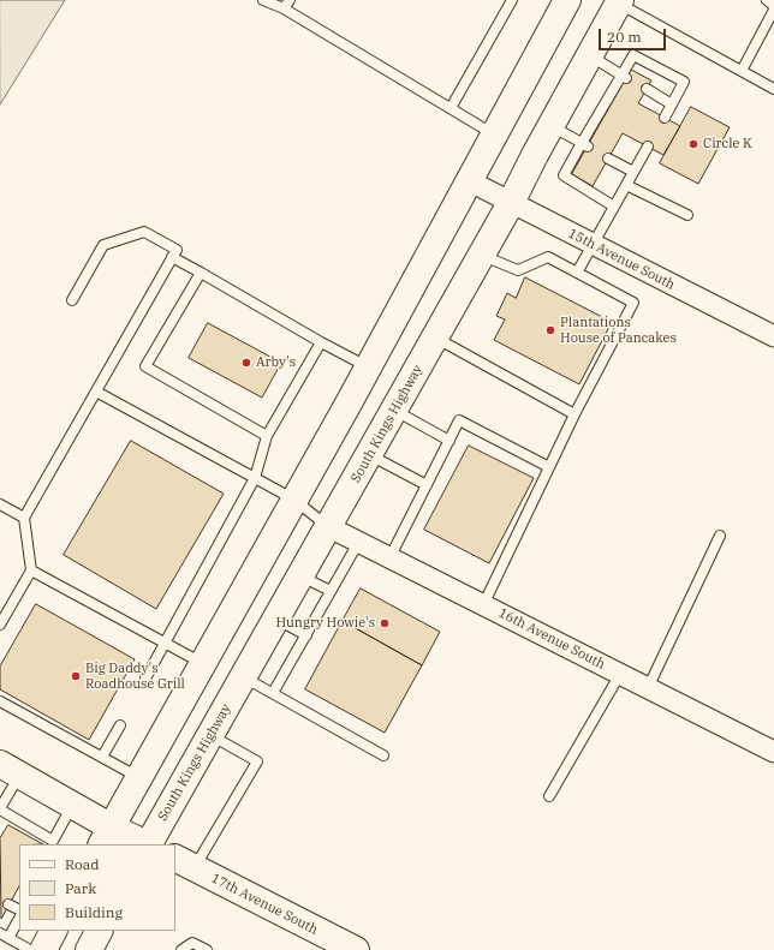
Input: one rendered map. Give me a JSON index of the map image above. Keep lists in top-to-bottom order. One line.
{"streets":{"main road":["South Kings Highway","17th Avenue South"],"street":["15th Avenue South","16th Avenue South"]},"crossings":[["15th Avenue South","South Kings Highway"],["South Kings Highway","16th Avenue South"]],"places":["Circle K","Plantations House of Pancakes","Arby's","Hungry Howie's","Big Daddy's Roadhouse Grill"],"legend":["Road","Park","Building"],"scale_bar":"20 m"}
